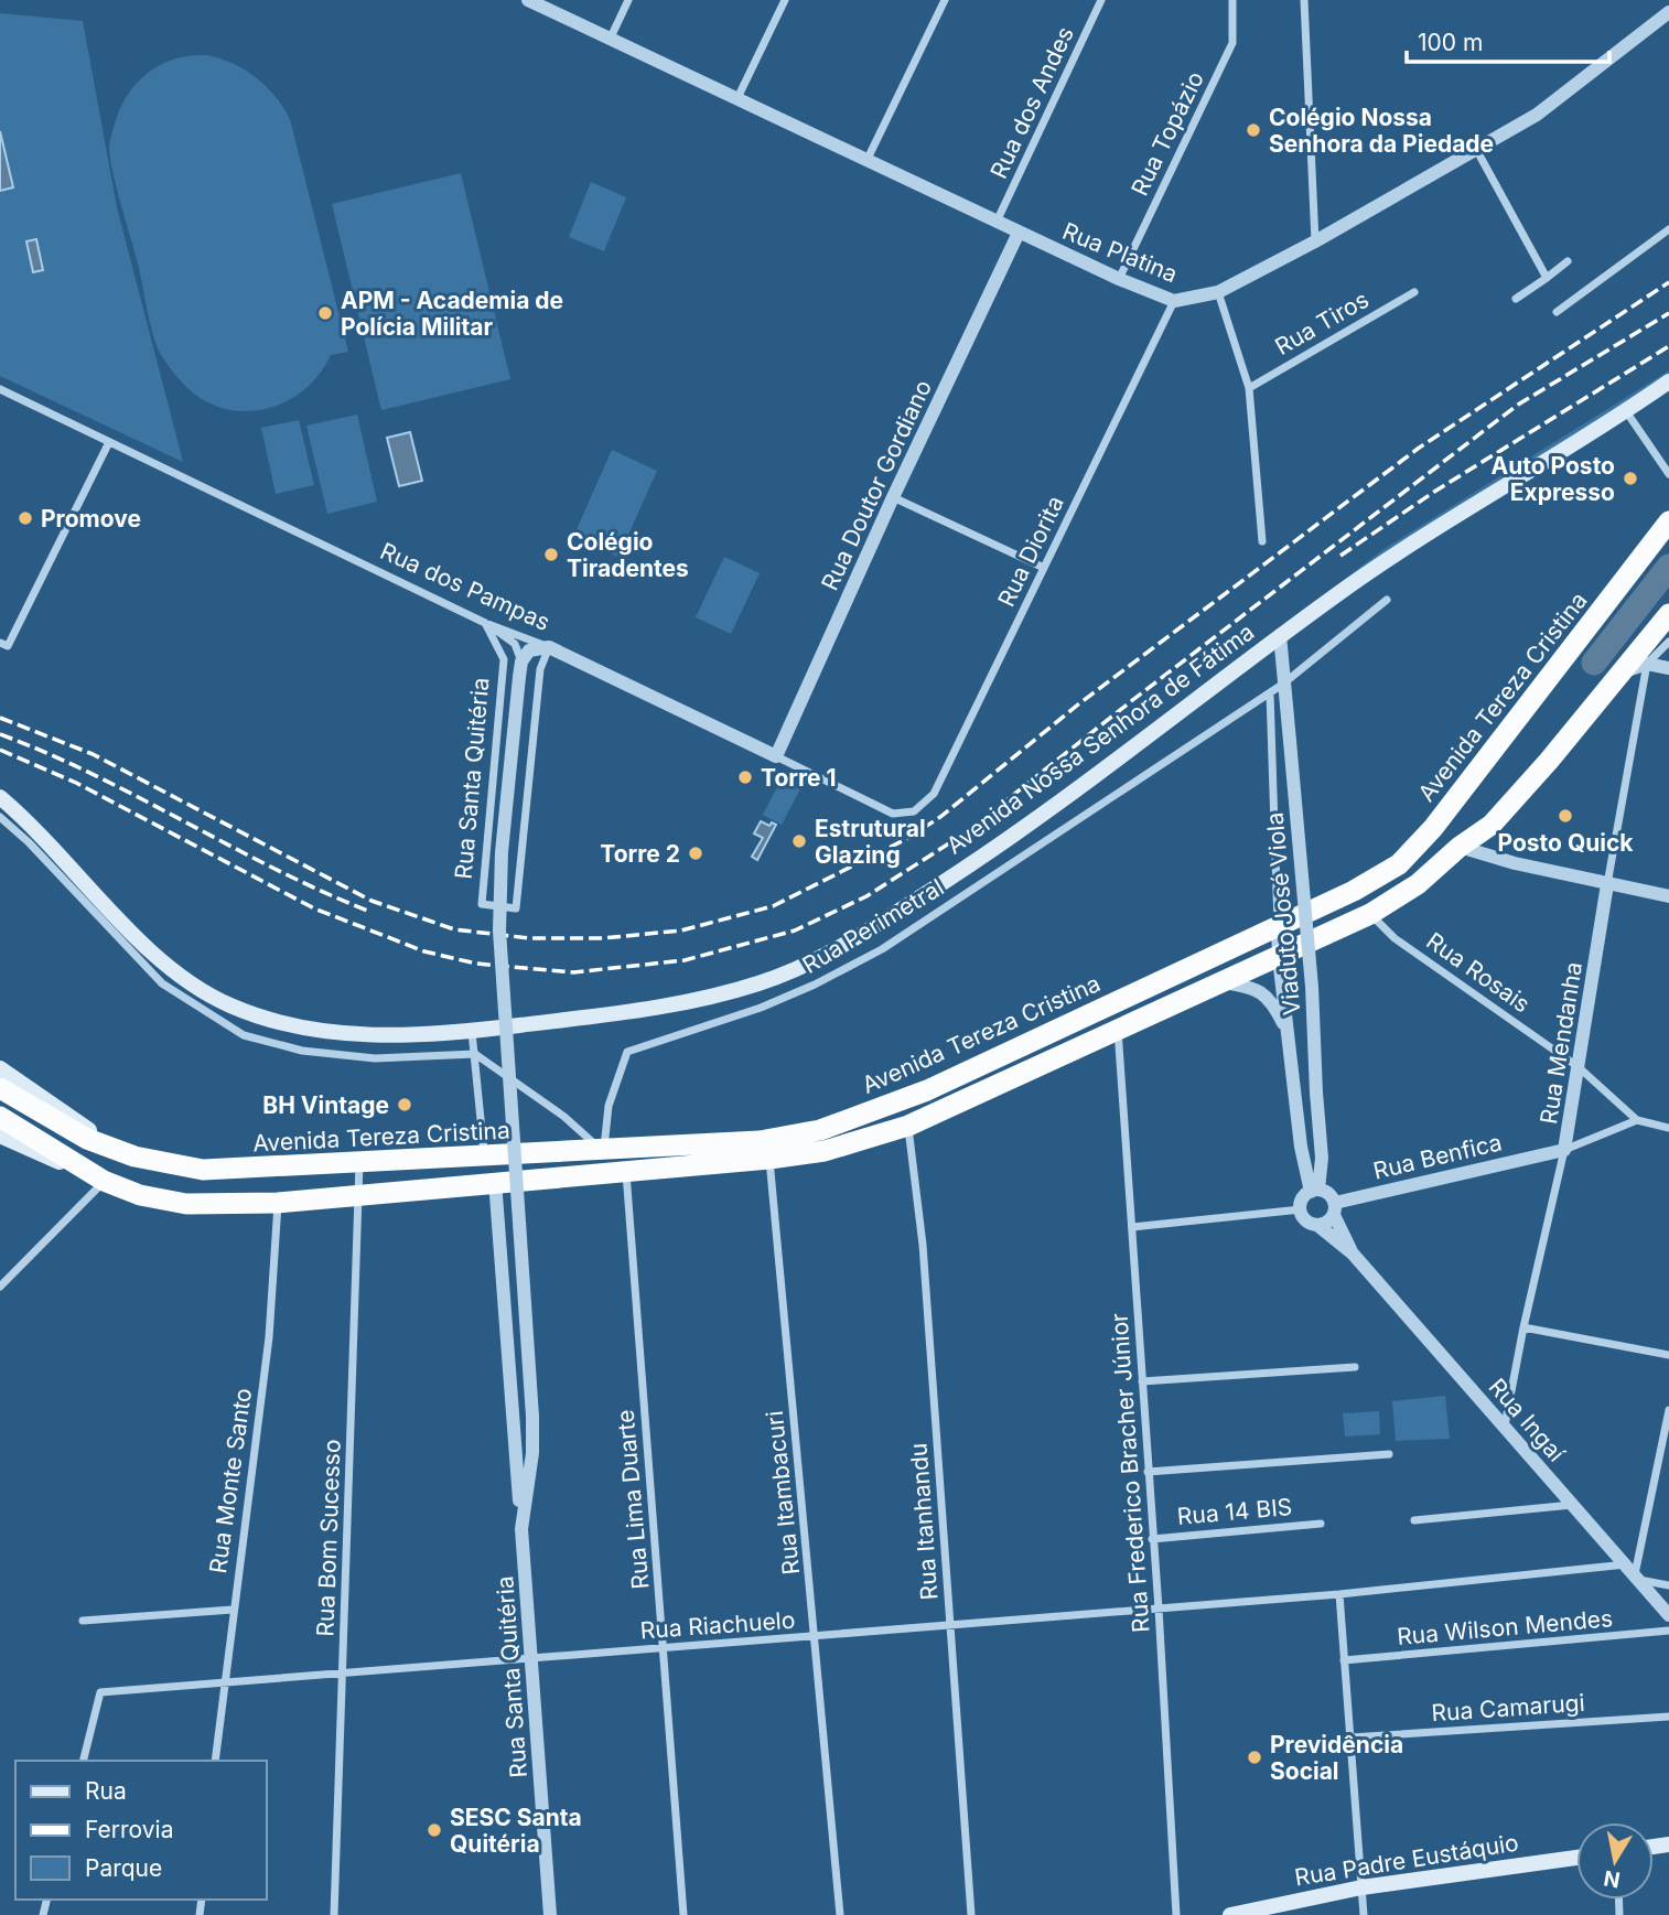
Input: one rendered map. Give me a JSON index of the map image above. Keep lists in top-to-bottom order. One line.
{"streets":{"highway":["Avenida Tereza Cristina"],"main road":["Avenida Nossa Senhora de Fátima","Rua Padre Eustáquio"],"street":["Rua dos Andes","Rua Topázio","Rua Platina","Rua Tiros","Rua Doutor Gordiano","Rua Diorita","Rua dos Pampas","Rua Santa Quitéria","Viaduto José Viola","Rua Perimetral","Rua Rosais","Rua Mendanha","Rua Benfica","Rua Ingaí","Rua Frederico Bracher Júnior","Rua Monte Santo","Rua Itambacuri","Rua Lima Duarte","Rua 14 BIS","Rua Itanhandu","Rua Bom Sucesso","Rua Riachuelo","Rua Wilson Mendes","Rua Camarugi"]},"crossings":[["Rua dos Andes","Rua Platina"],["Rua Topázio","Rua Platina"],["Rua Platina","Rua Doutor Gordiano"],["Rua Platina","Rua Diorita"],["Rua Doutor Gordiano","Rua dos Pampas"],["Rua Diorita","Rua dos Pampas"],["Rua dos Pampas","Rua Santa Quitéria"],["Avenida Tereza Cristina","Rua Perimetral"],["Avenida Tereza Cristina","Rua Bom Sucesso"],["Avenida Nossa Senhora de Fátima","Viaduto José Viola"],["Rua Santa Quitéria","Rua Riachuelo"],["Viaduto José Viola","Rua Perimetral"],["Viaduto José Viola","Rua Benfica"],["Viaduto José Viola","Rua Ingaí"],["Rua Rosais","Rua Mendanha"],["Rua Rosais","Rua Benfica"],["Rua Mendanha","Rua Benfica"],["Rua Mendanha","Rua Ingaí"],["Rua Benfica","Rua Ingaí"],["Rua Frederico Bracher Júnior","Rua 14 BIS"],["Rua Frederico Bracher Júnior","Rua Riachuelo"],["Rua Monte Santo","Rua Riachuelo"],["Rua Itambacuri","Rua Riachuelo"],["Rua Lima Duarte","Rua Riachuelo"],["Rua Itanhandu","Rua Riachuelo"],["Rua Bom Sucesso","Rua Riachuelo"]],"places":["Colégio Nossa Senhora da Piedade","APM - Academia de Polícia Militar","Auto Posto Expresso","Promove","Colégio Tiradentes","Torre 1","Posto Quick","Estrutural Glazing","Torre 2","BH Vintage","Previdência Social","SESC Santa Quitéria"],"legend":["Rua","Ferrovia","Parque"],"scale_bar":"100 m","north":"bottom"}
